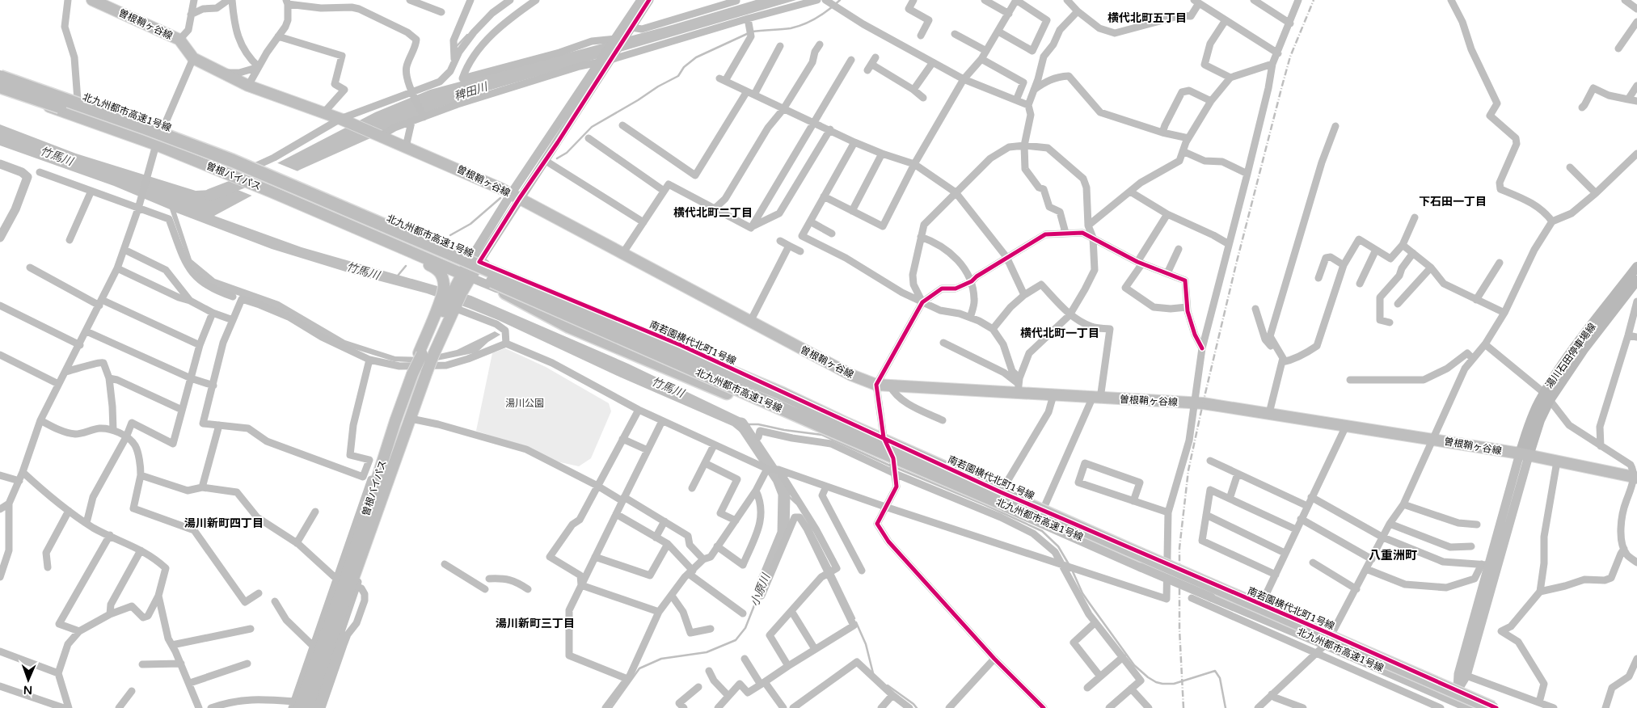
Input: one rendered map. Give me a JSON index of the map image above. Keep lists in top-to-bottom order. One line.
{"streets":{"highway":["北九州都市高速1号線"],"main road":["曽根鞘ヶ谷線","曽根バイパス","湯川石田停車場線"],"street":["南若園横代北町1号線"]},"crossings":[["曽根鞘ヶ谷線","湯川石田停車場線"],["曽根バイパス","南若園横代北町1号線"]],"districts":["横代北町五丁目","下石田一丁目","横代北町二丁目","横代北町一丁目","湯川新町四丁目","八重洲町","湯川新町三丁目"],"water":["稗田川","竹馬川","小原川"],"parks":["湯川公園"],"north":"bottom"}
